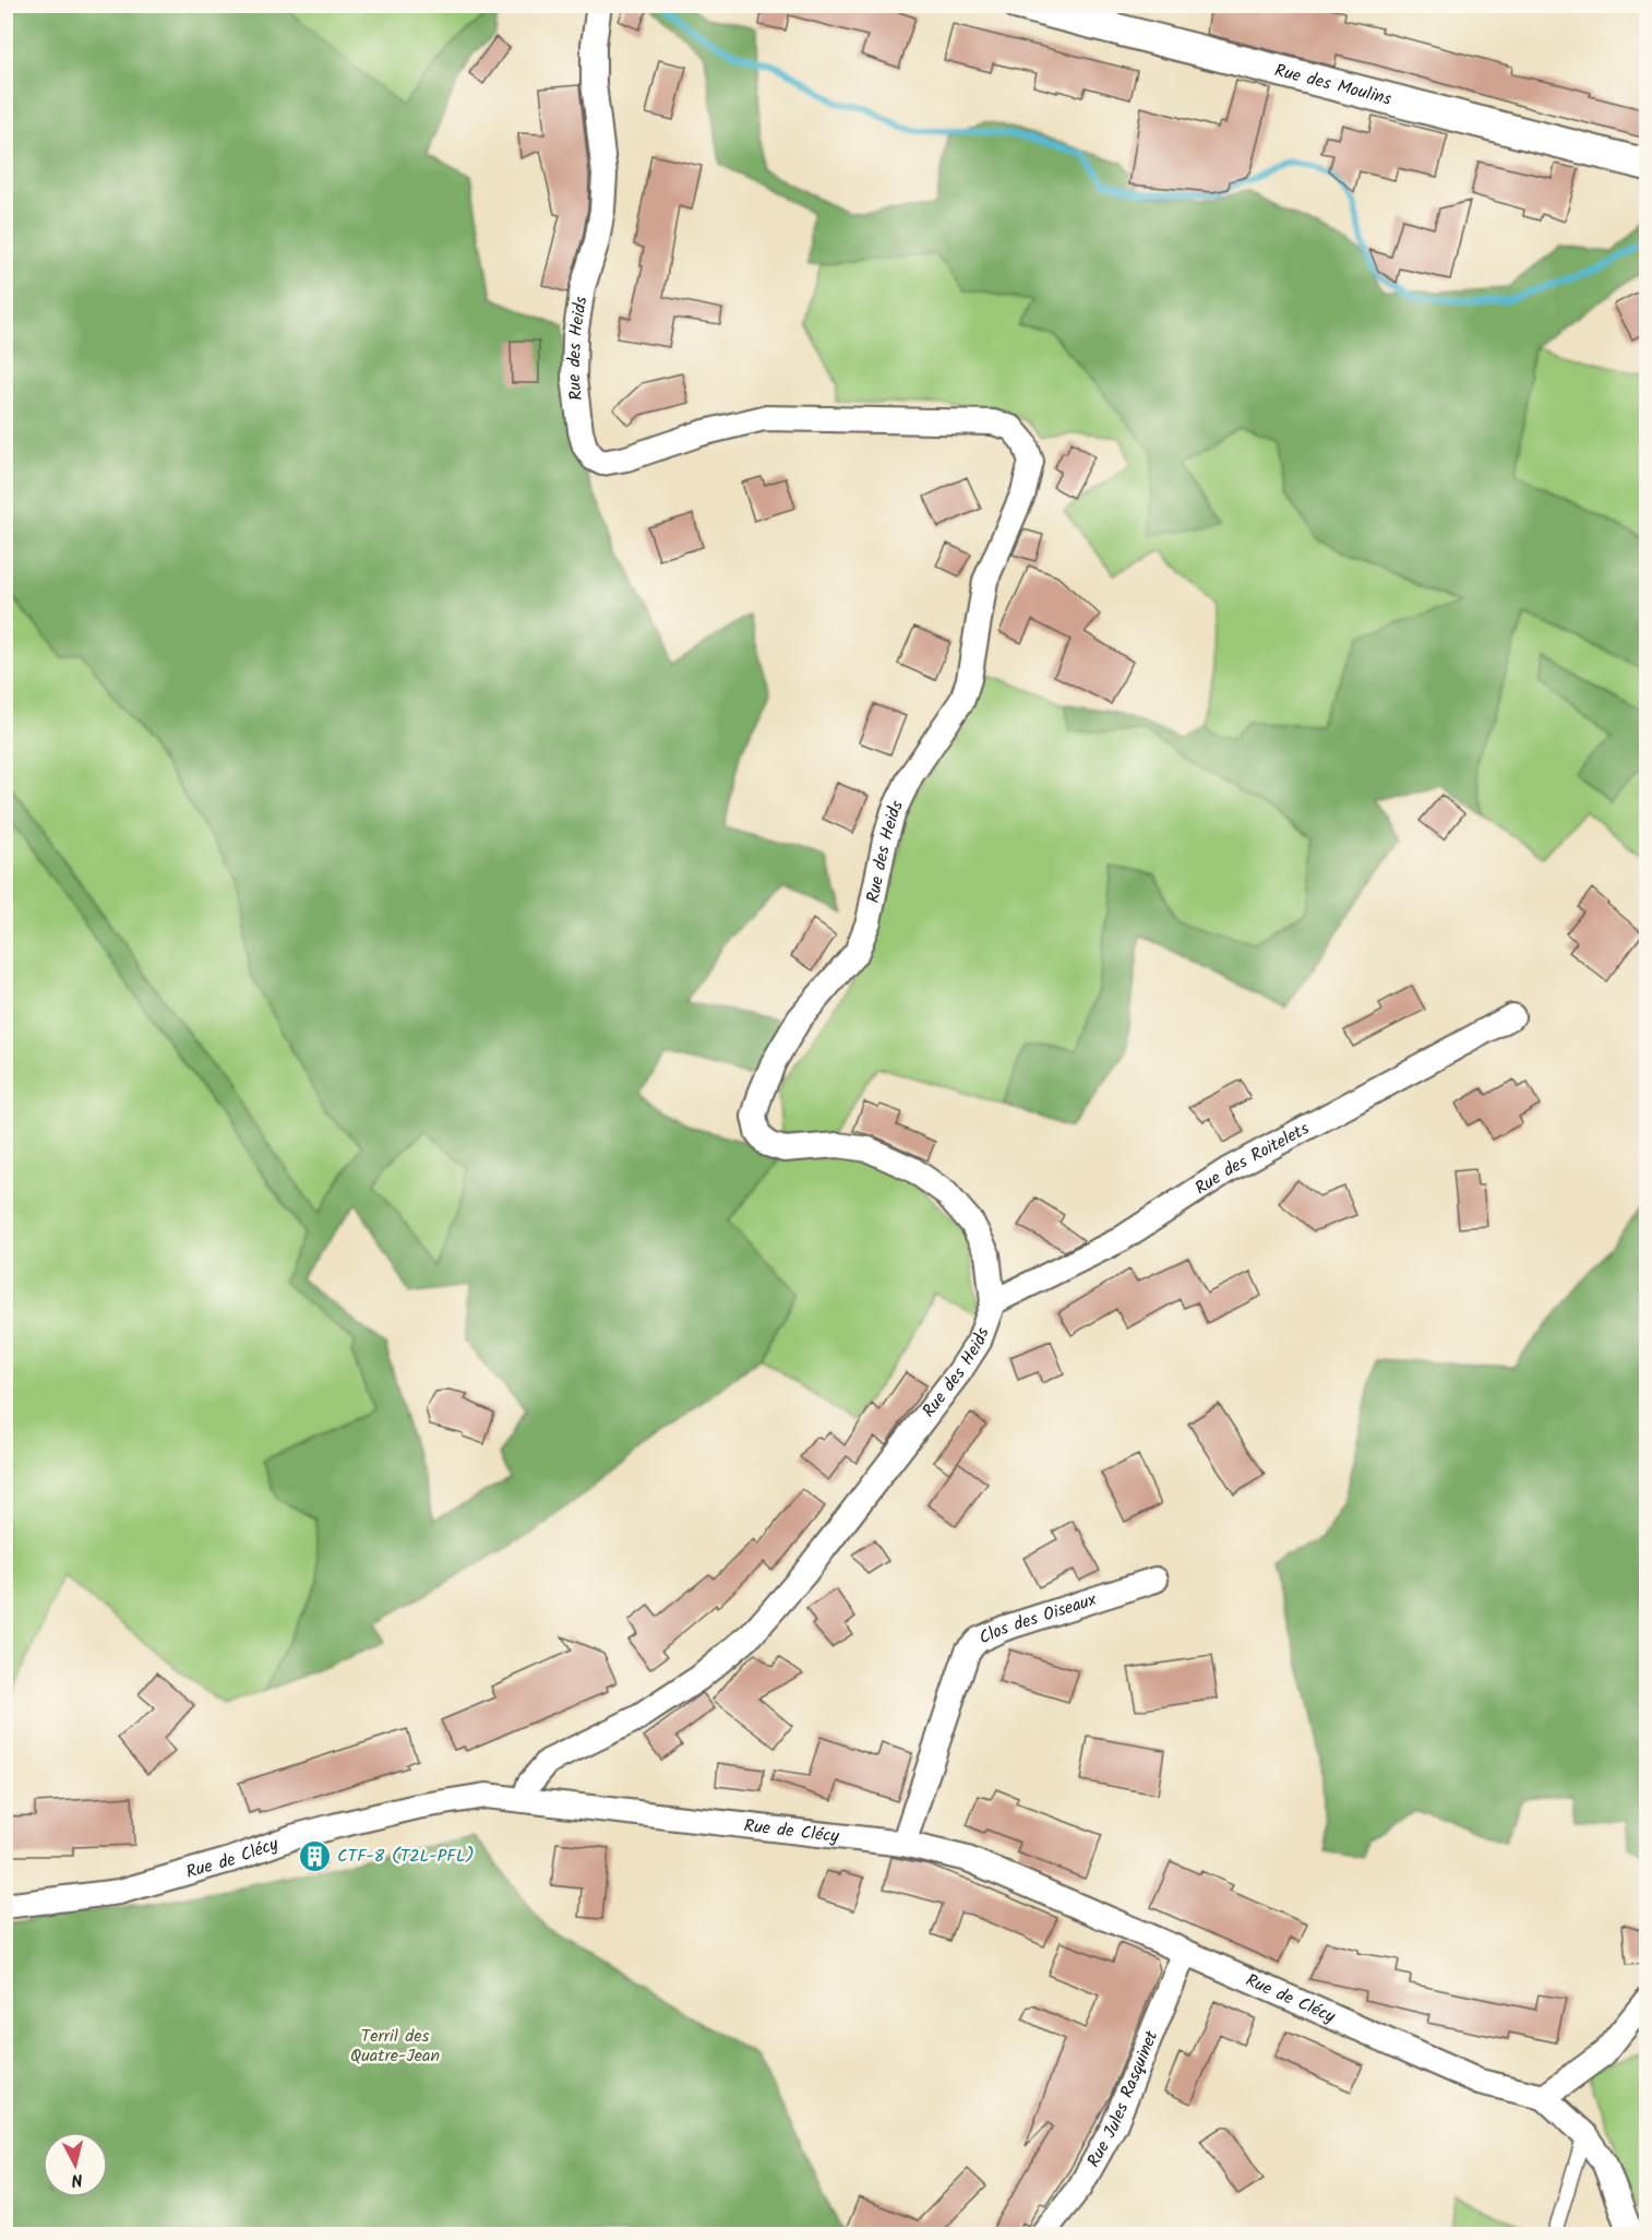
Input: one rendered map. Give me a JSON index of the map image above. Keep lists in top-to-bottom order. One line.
{"streets":{"street":["Rue des Moulins","Rue des Heids","Rue des Roitelets","Clos des Oiseaux","Rue de Clécy","Rue Jules Rasquinet"]},"crossings":[["Rue des Heids","Rue des Roitelets"],["Rue des Heids","Rue de Clécy"],["Clos des Oiseaux","Rue de Clécy"],["Rue de Clécy","Rue Jules Rasquinet"]],"parks":["Terril des Quatre-Jean"],"places":{"building":["CTF-8 (T2L-PFL)"]},"north":"bottom"}
